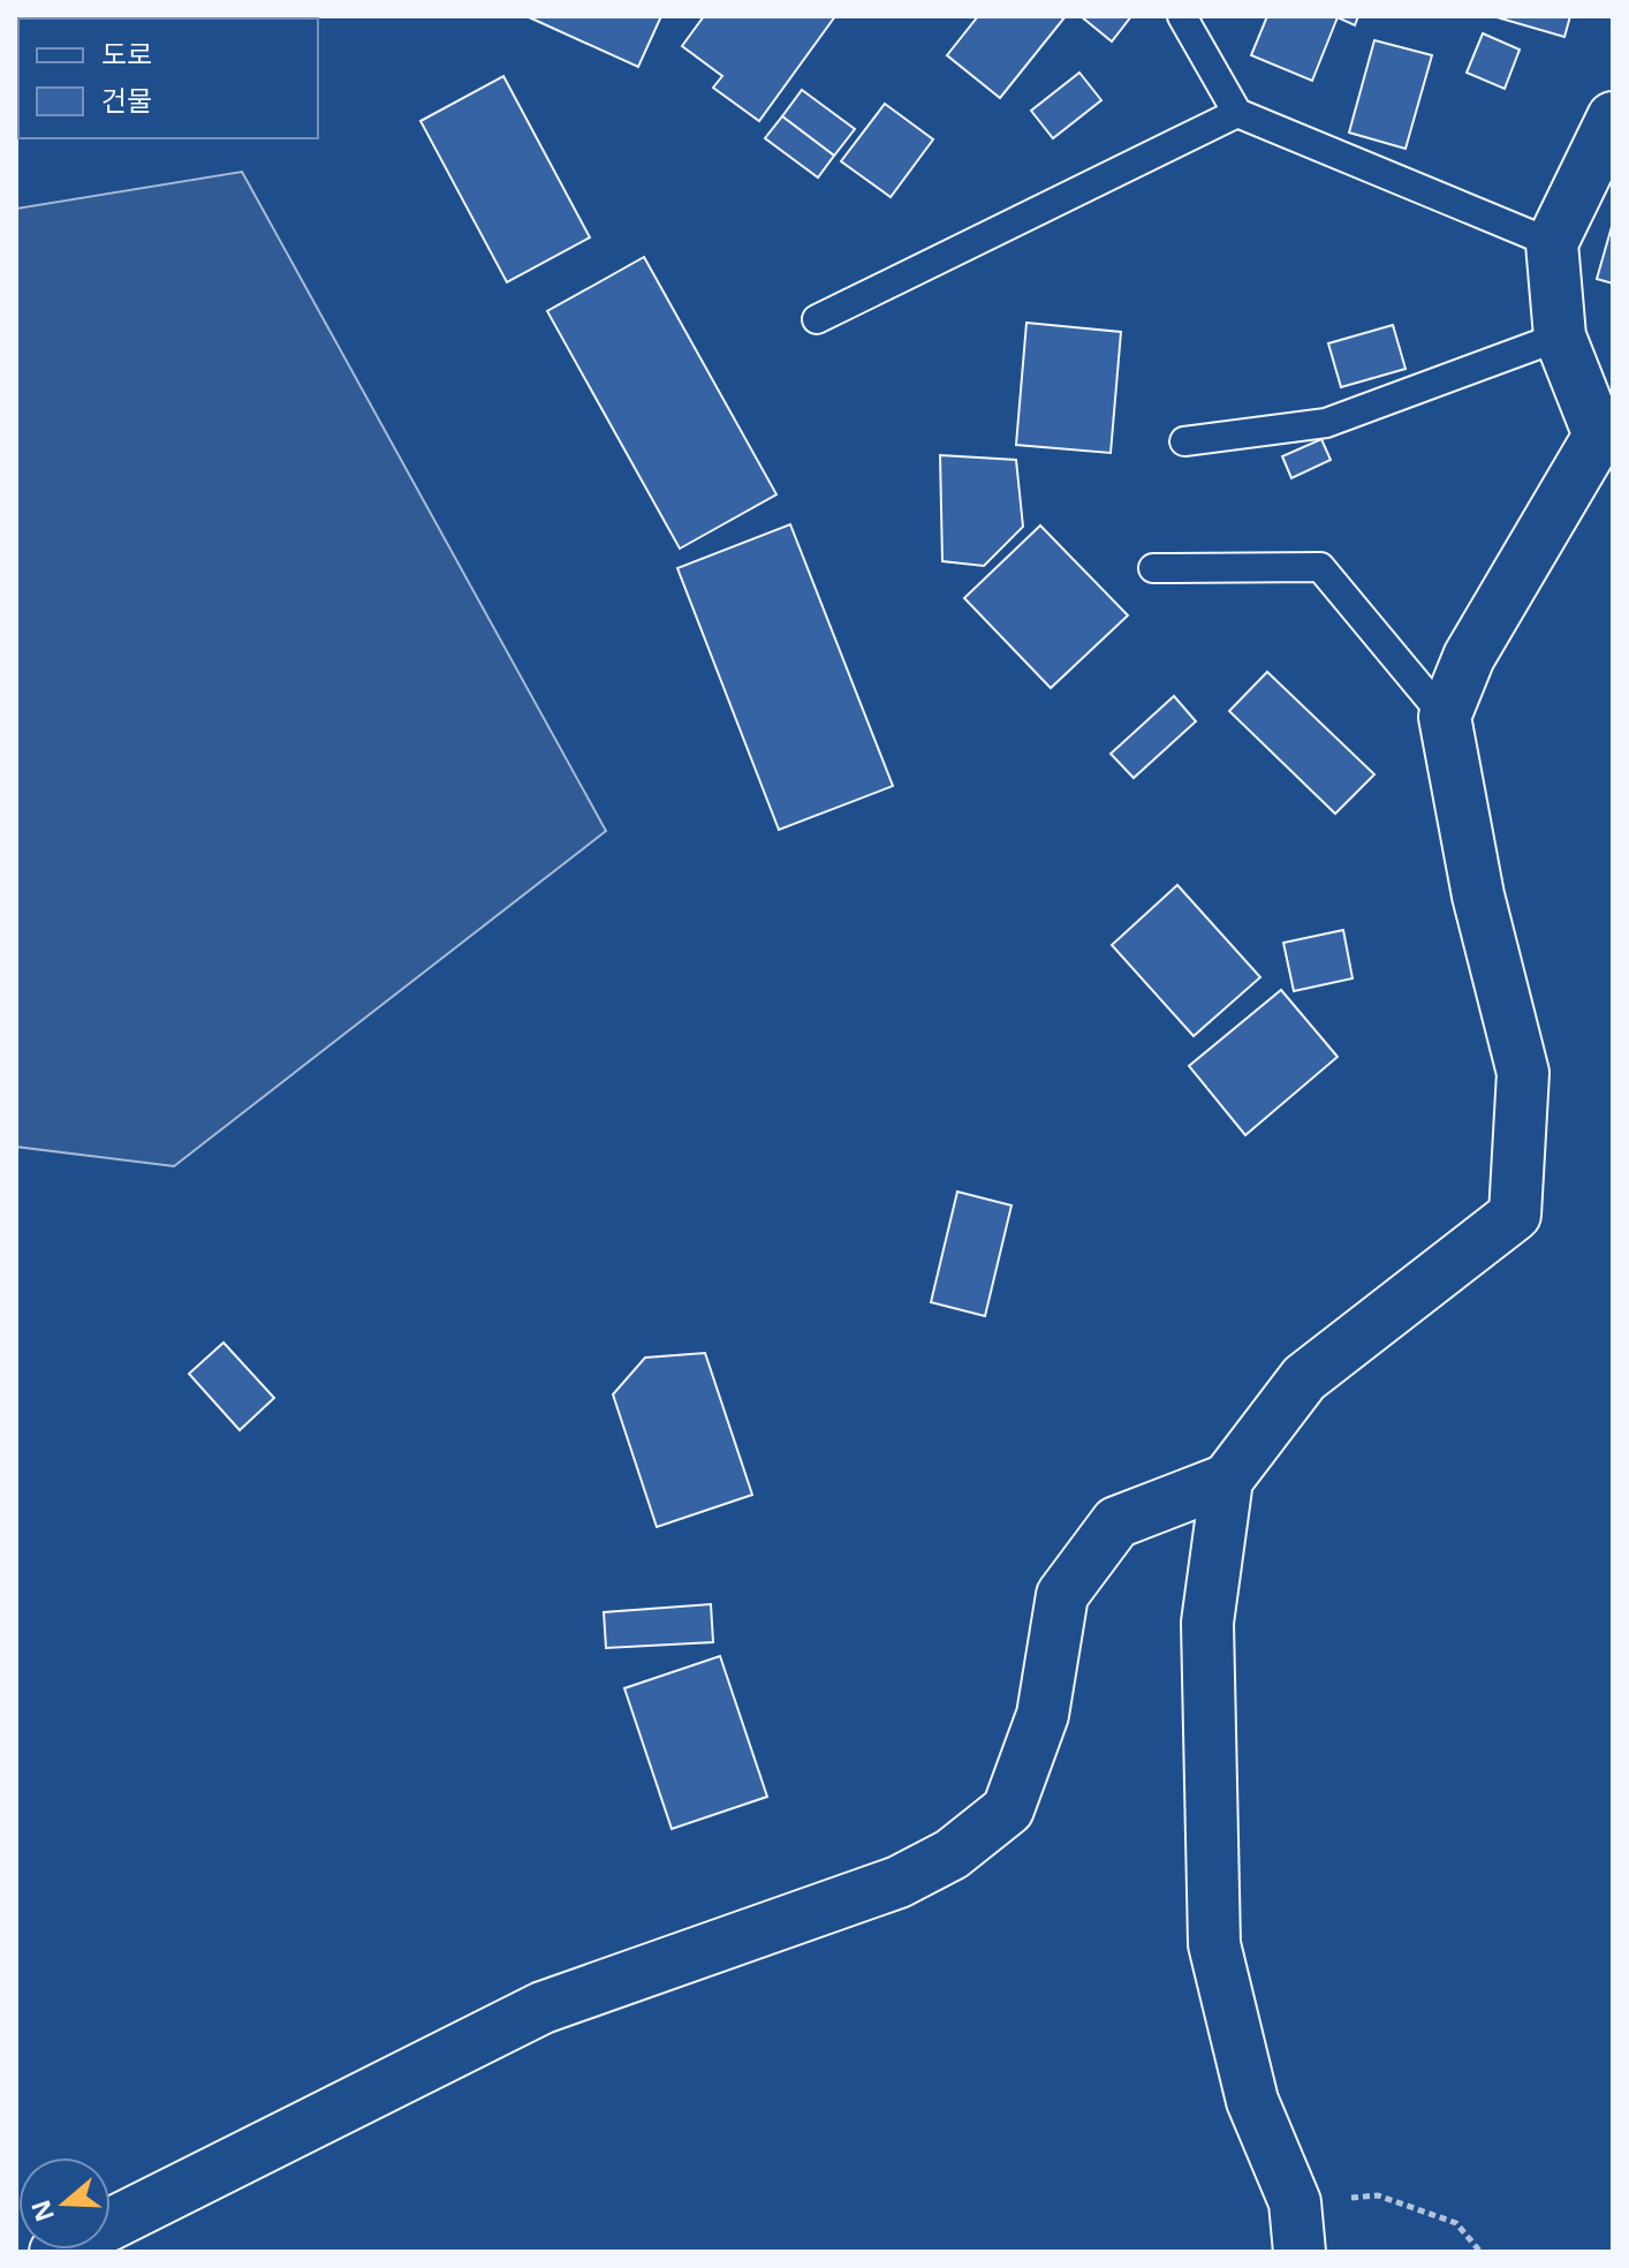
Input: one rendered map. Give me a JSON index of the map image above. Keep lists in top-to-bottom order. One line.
{"legend":["도로","건물"],"north":"left"}
